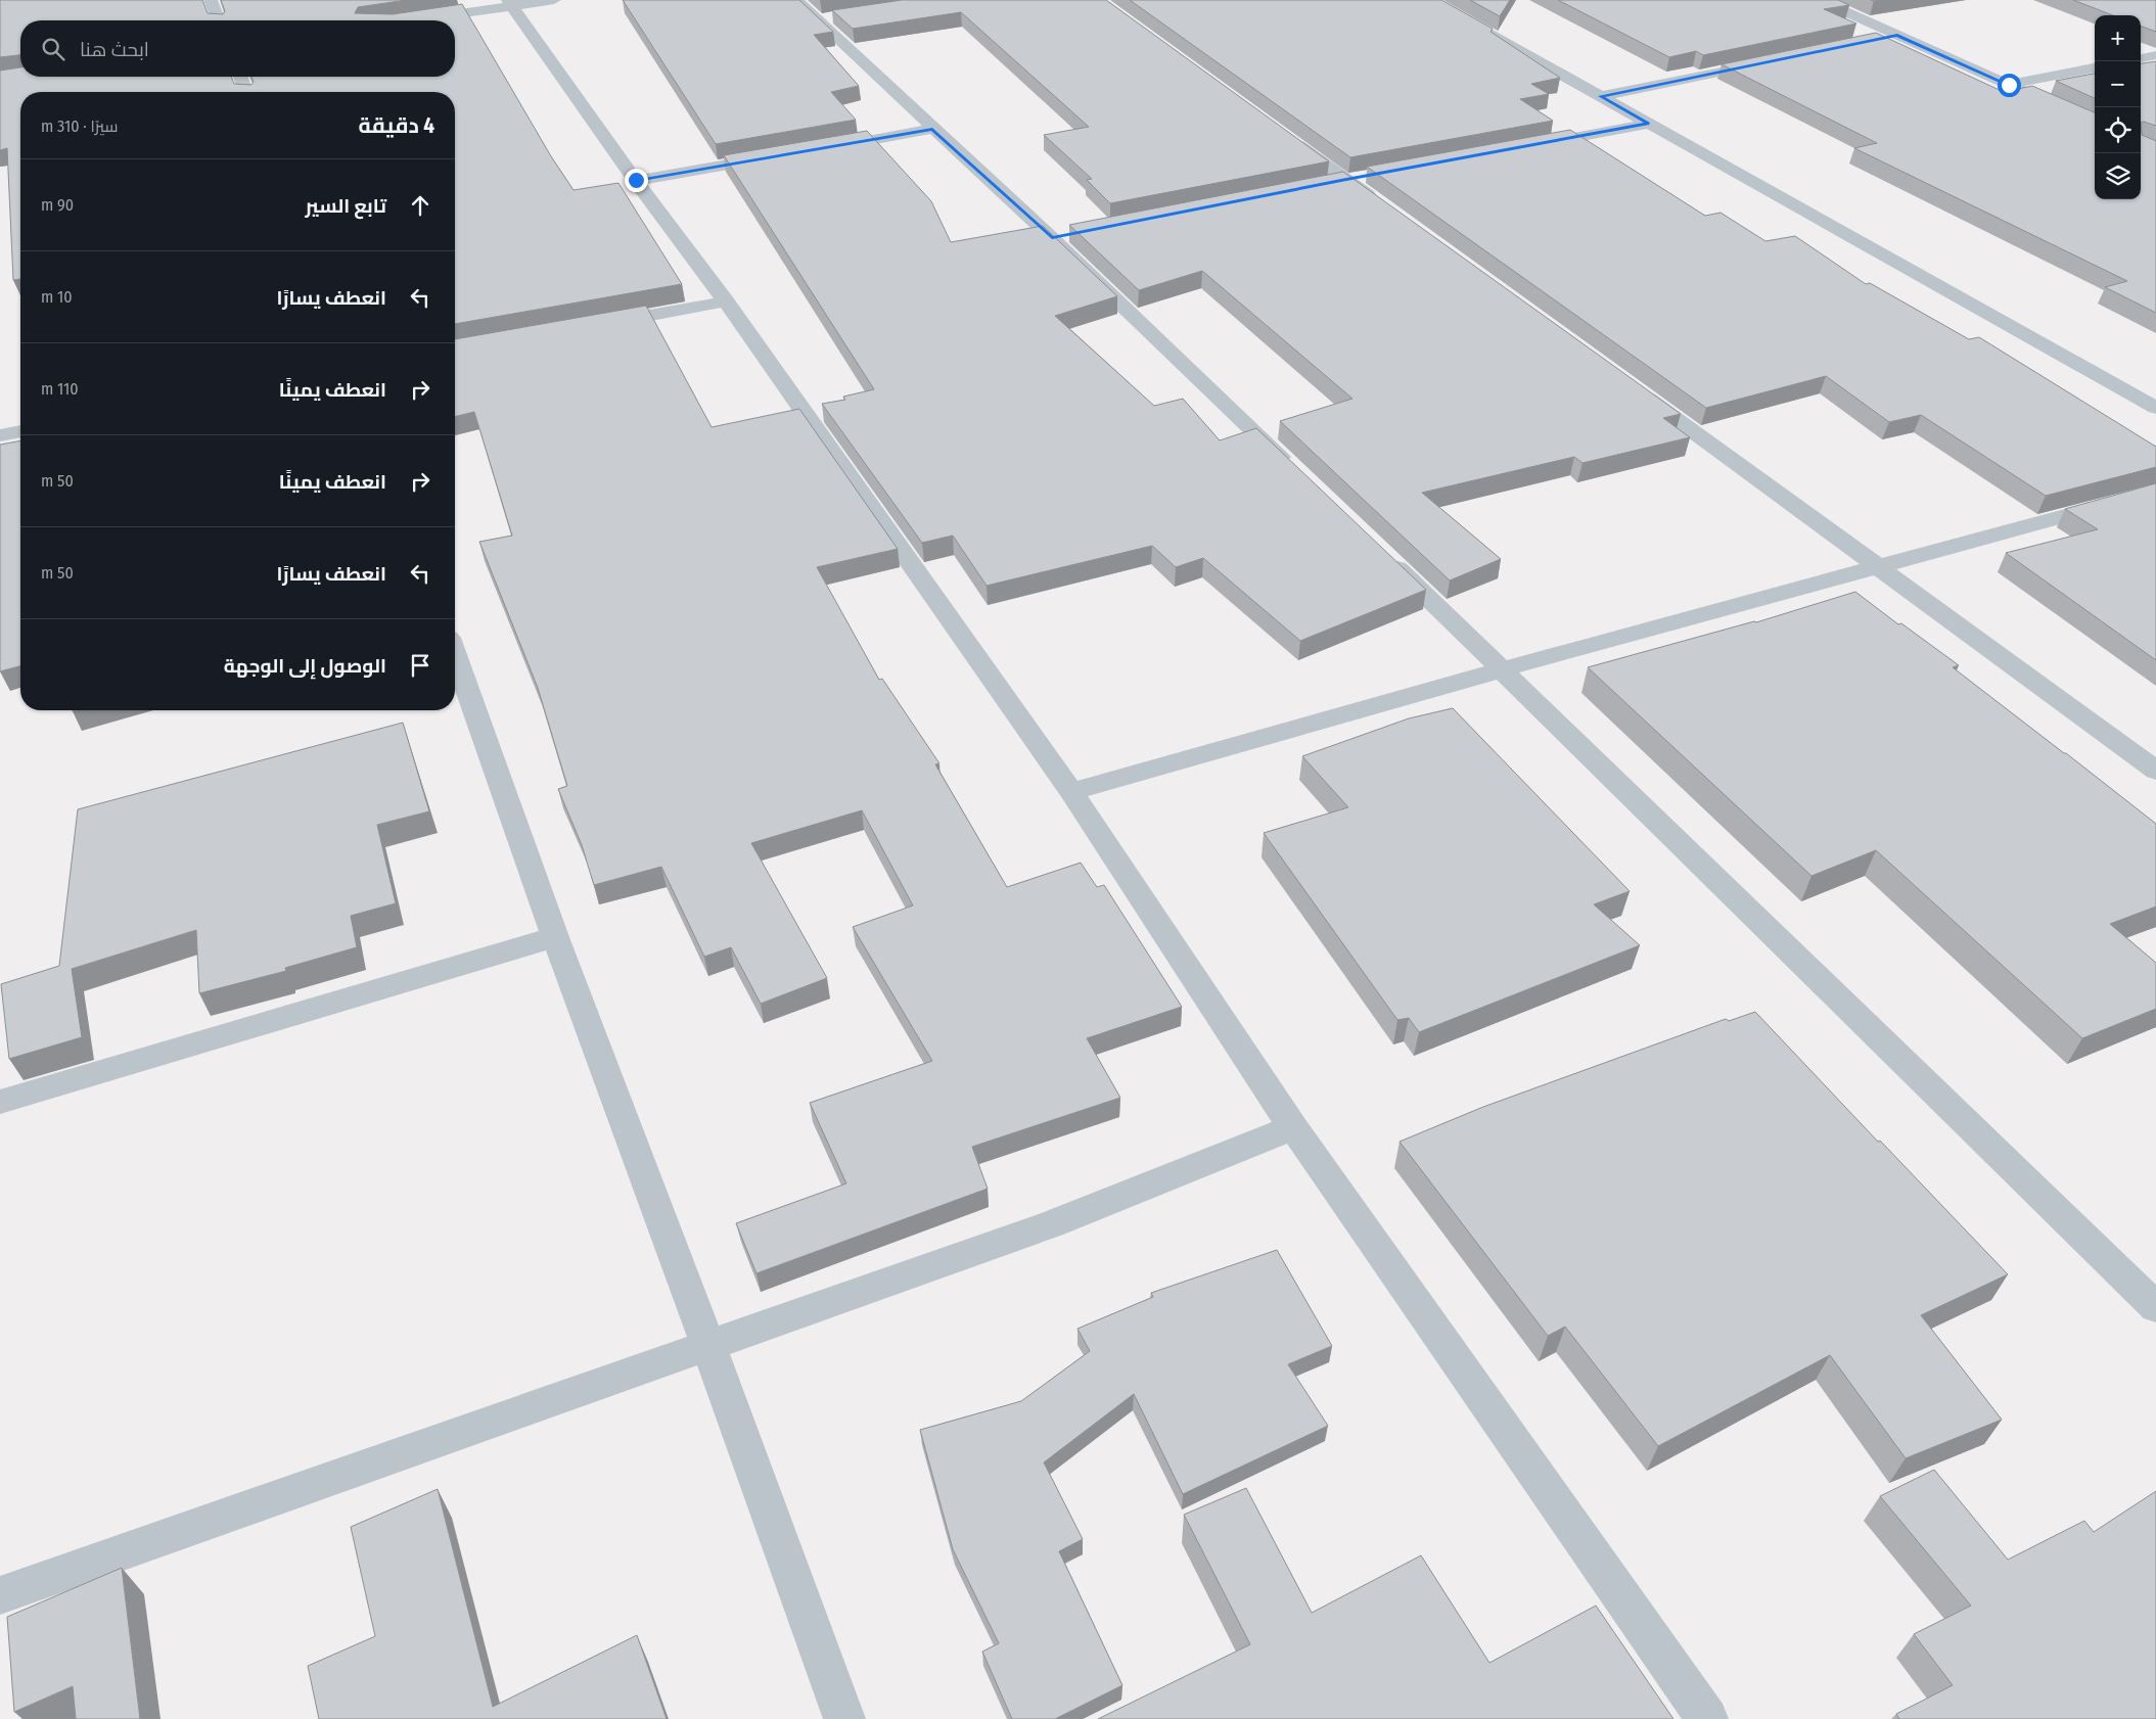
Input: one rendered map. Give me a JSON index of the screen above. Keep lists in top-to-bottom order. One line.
{"page":{"map_buttons":["+","−"],"search":"ابحث هنا","heading":["4 دقيقة","سيرًا · 310 m"],"list":[["تابع السير","90 m"],["انعطف يسارًا","10 m"],["انعطف يمينًا","110 m"],["انعطف يمينًا","50 m"],["انعطف يسارًا","50 m"],"الوصول إلى الوجهة"]}}
